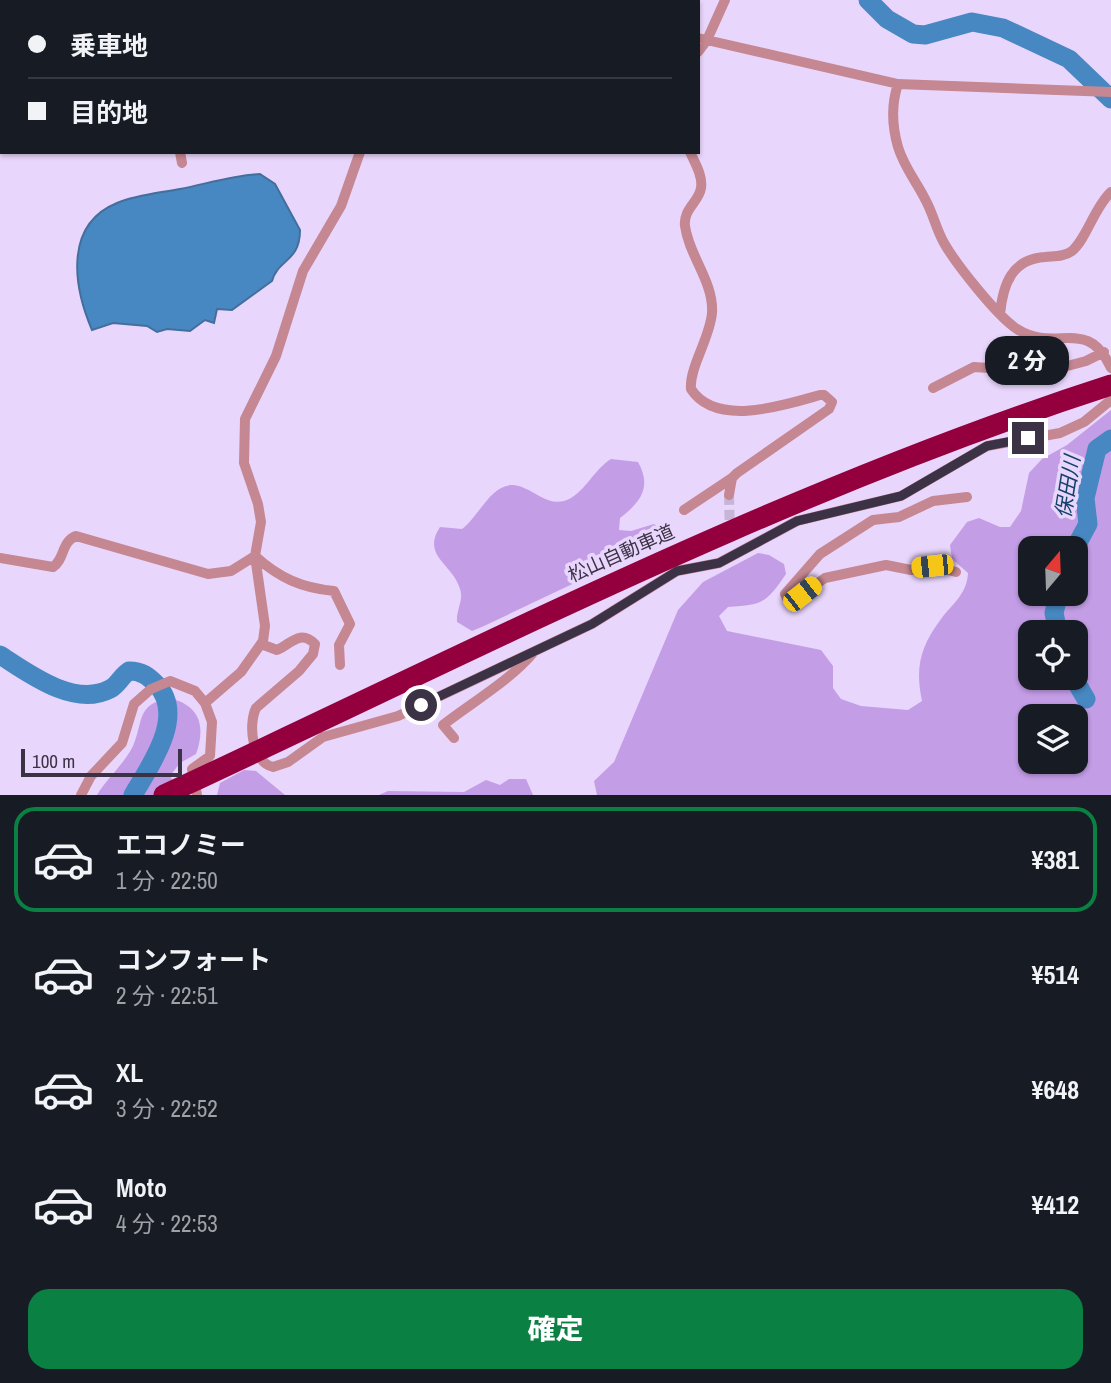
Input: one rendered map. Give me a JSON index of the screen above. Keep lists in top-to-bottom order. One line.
{"streets":{"highway":["松山自動車道"]},"water":["保田川"],"scale_bar":"100 m","north":"top","page":{"banner":["乗車地","目的地"],"bubble":"2 分","scale":"100 m","list":[{"name":"エコノミー","note":"1 分 · 22:50","value":"¥381"},{"name":"コンフォート","note":"2 分 · 22:51","value":"¥514"},{"name":"XL","note":"3 分 · 22:52","value":"¥648"},{"name":"Moto","note":"4 分 · 22:53","value":"¥412"}],"buttons":"確定"}}
